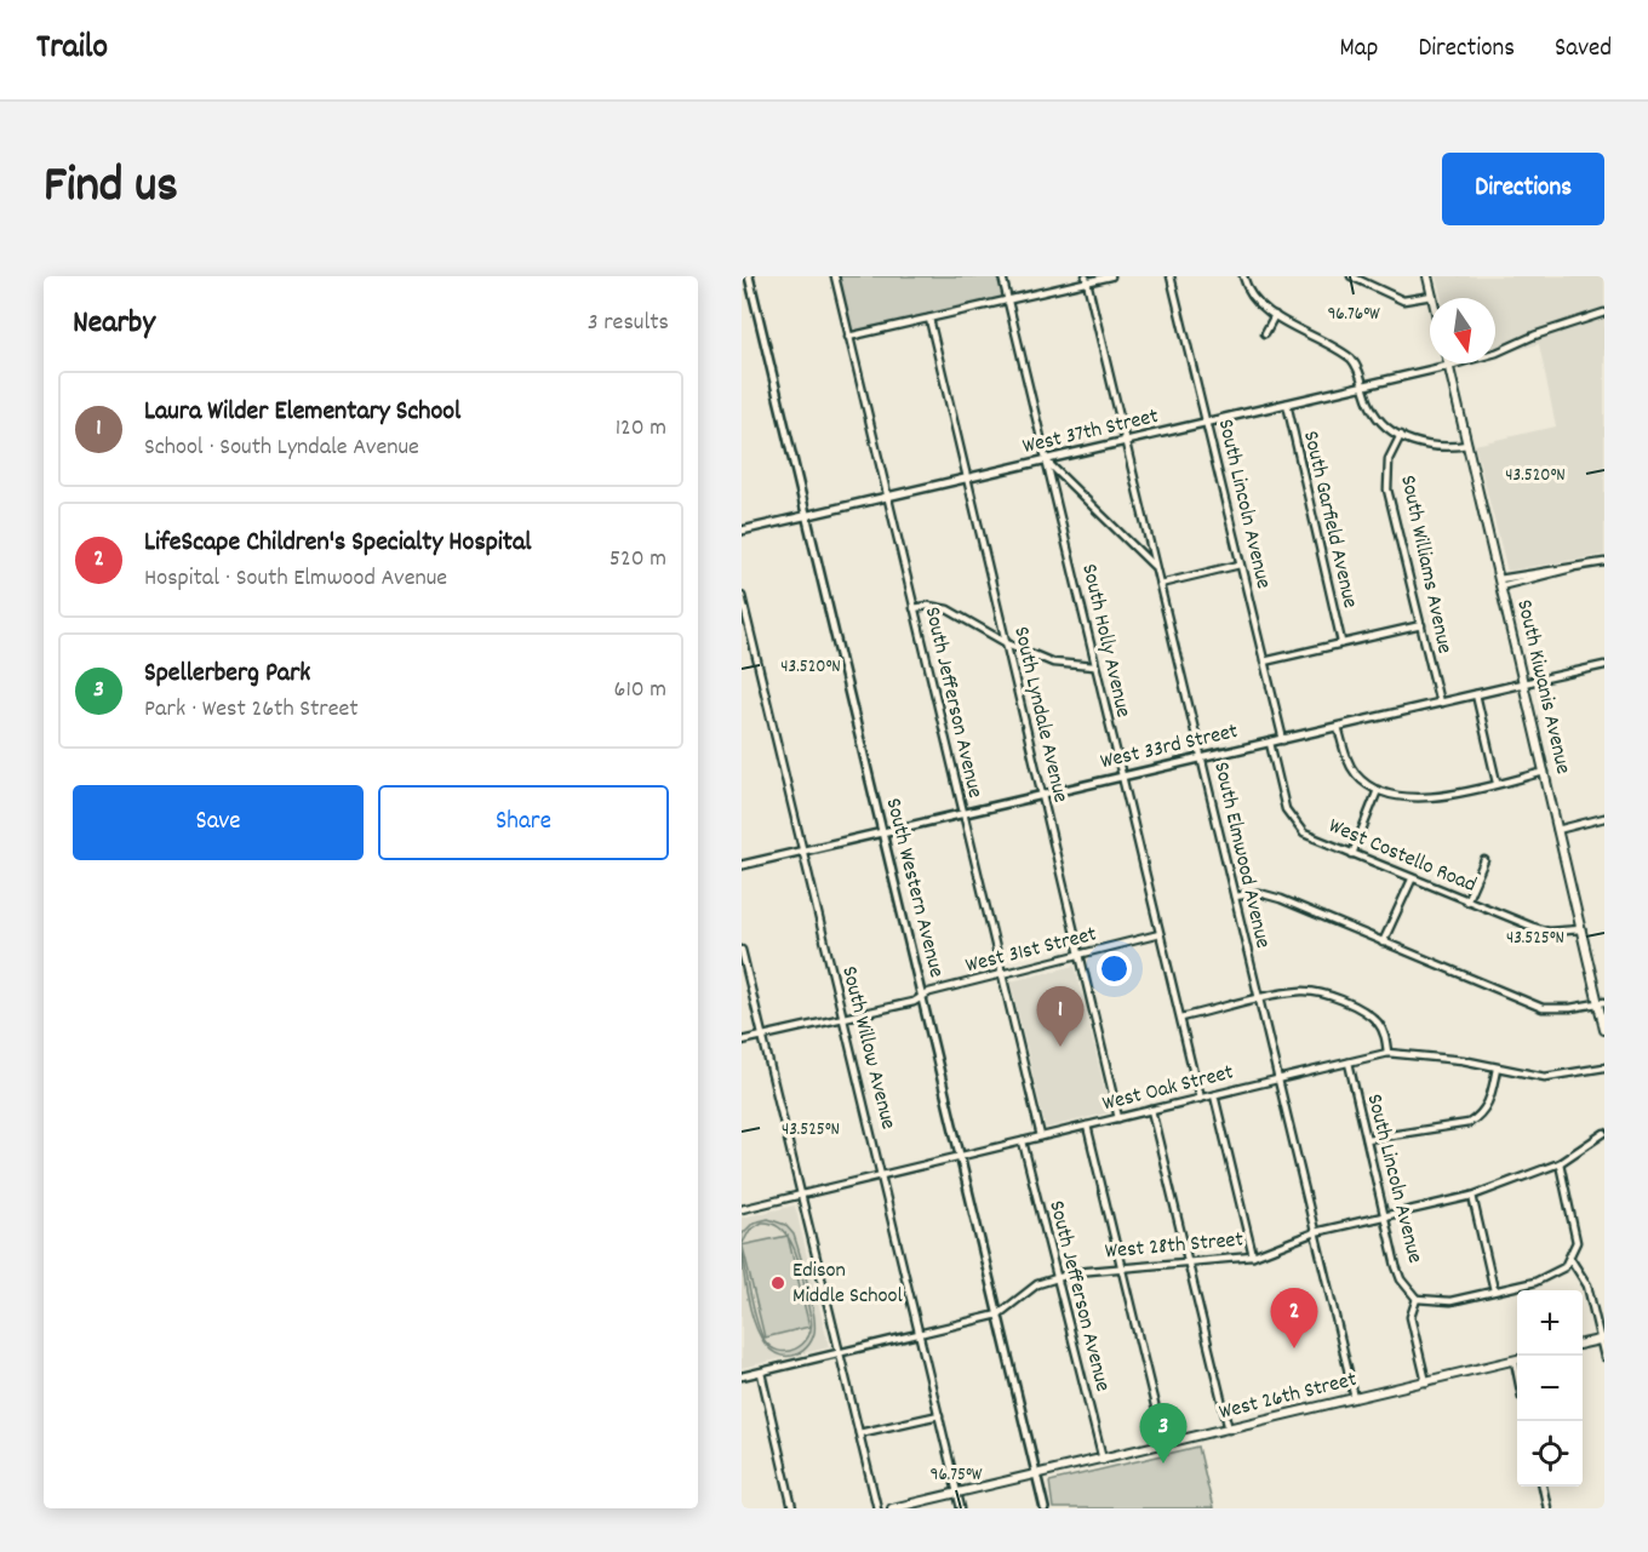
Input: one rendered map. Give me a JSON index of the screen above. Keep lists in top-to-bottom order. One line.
{"streets":{"main road":["South Kiwanis Avenue","West 26th Street"],"street":["West 37th Street","South Lincoln Avenue","South Garfield Avenue","South Williams Avenue","South Holly Avenue","South Jefferson Avenue","South Lyndale Avenue","West 33rd Street","South Elmwood Avenue","West Costello Road","South Western Avenue","West 31st Street","South Willow Avenue","West Oak Street","West 28th Street"]},"crossings":[["West 37th Street","South Lincoln Avenue"],["West 37th Street","South Garfield Avenue"],["West 37th Street","South Holly Avenue"],["West 37th Street","South Kiwanis Avenue"],["West 37th Street","South Jefferson Avenue"],["West 37th Street","South Lyndale Avenue"],["West 37th Street","South Elmwood Avenue"],["West 37th Street","South Western Avenue"],["South Lincoln Avenue","West 33rd Street"],["South Lincoln Avenue","West Oak Street"],["South Lincoln Avenue","West 28th Street"],["South Williams Avenue","West 33rd Street"],["South Holly Avenue","West 33rd Street"],["South Holly Avenue","West 31st Street"],["South Holly Avenue","West Oak Street"],["South Kiwanis Avenue","West 33rd Street"],["South Kiwanis Avenue","West Costello Road"],["South Jefferson Avenue","West 33rd Street"],["South Jefferson Avenue","West 31st Street"],["South Jefferson Avenue","West Oak Street"],["South Jefferson Avenue","West 28th Street"],["South Jefferson Avenue","West 26th Street"],["South Lyndale Avenue","West 33rd Street"],["South Lyndale Avenue","West 31st Street"],["South Lyndale Avenue","West Oak Street"],["West 33rd Street","South Elmwood Avenue"],["West 33rd Street","West Costello Road"],["West 33rd Street","South Western Avenue"],["West 33rd Street","South Willow Avenue"],["South Elmwood Avenue","West Oak Street"],["South Elmwood Avenue","West 28th Street"],["South Elmwood Avenue","West 26th Street"],["South Western Avenue","West 31st Street"],["South Western Avenue","West Oak Street"],["South Western Avenue","West 28th Street"],["South Western Avenue","West 26th Street"],["West 31st Street","South Willow Avenue"],["South Willow Avenue","West Oak Street"],["South Willow Avenue","West 28th Street"],["South Willow Avenue","West 26th Street"]],"places":["Edison Middle School"],"north":"bottom","page":{"header":"Trailo","nav":["Map","Directions","Saved"],"title":"Find us","buttons":["Directions",["Save","Share"]],"heading":["Nearby","3 results"],"list":[{"mark":"1","name":"Laura Wilder Elementary School","note":"School · South Lyndale Avenue","value":"120 m"},{"mark":"2","name":"LifeScape Children's Specialty Hospital","note":"Hospital · South Elmwood Avenue","value":"520 m"},{"mark":"3","name":"Spellerberg Park","note":"Park · West 26th Street","value":"610 m"}],"pins":["1","2","3"],"map_buttons":["+","−"]},"coordinates":["96.76°W","43.520°N","43.525°N","96.75°W"]}
